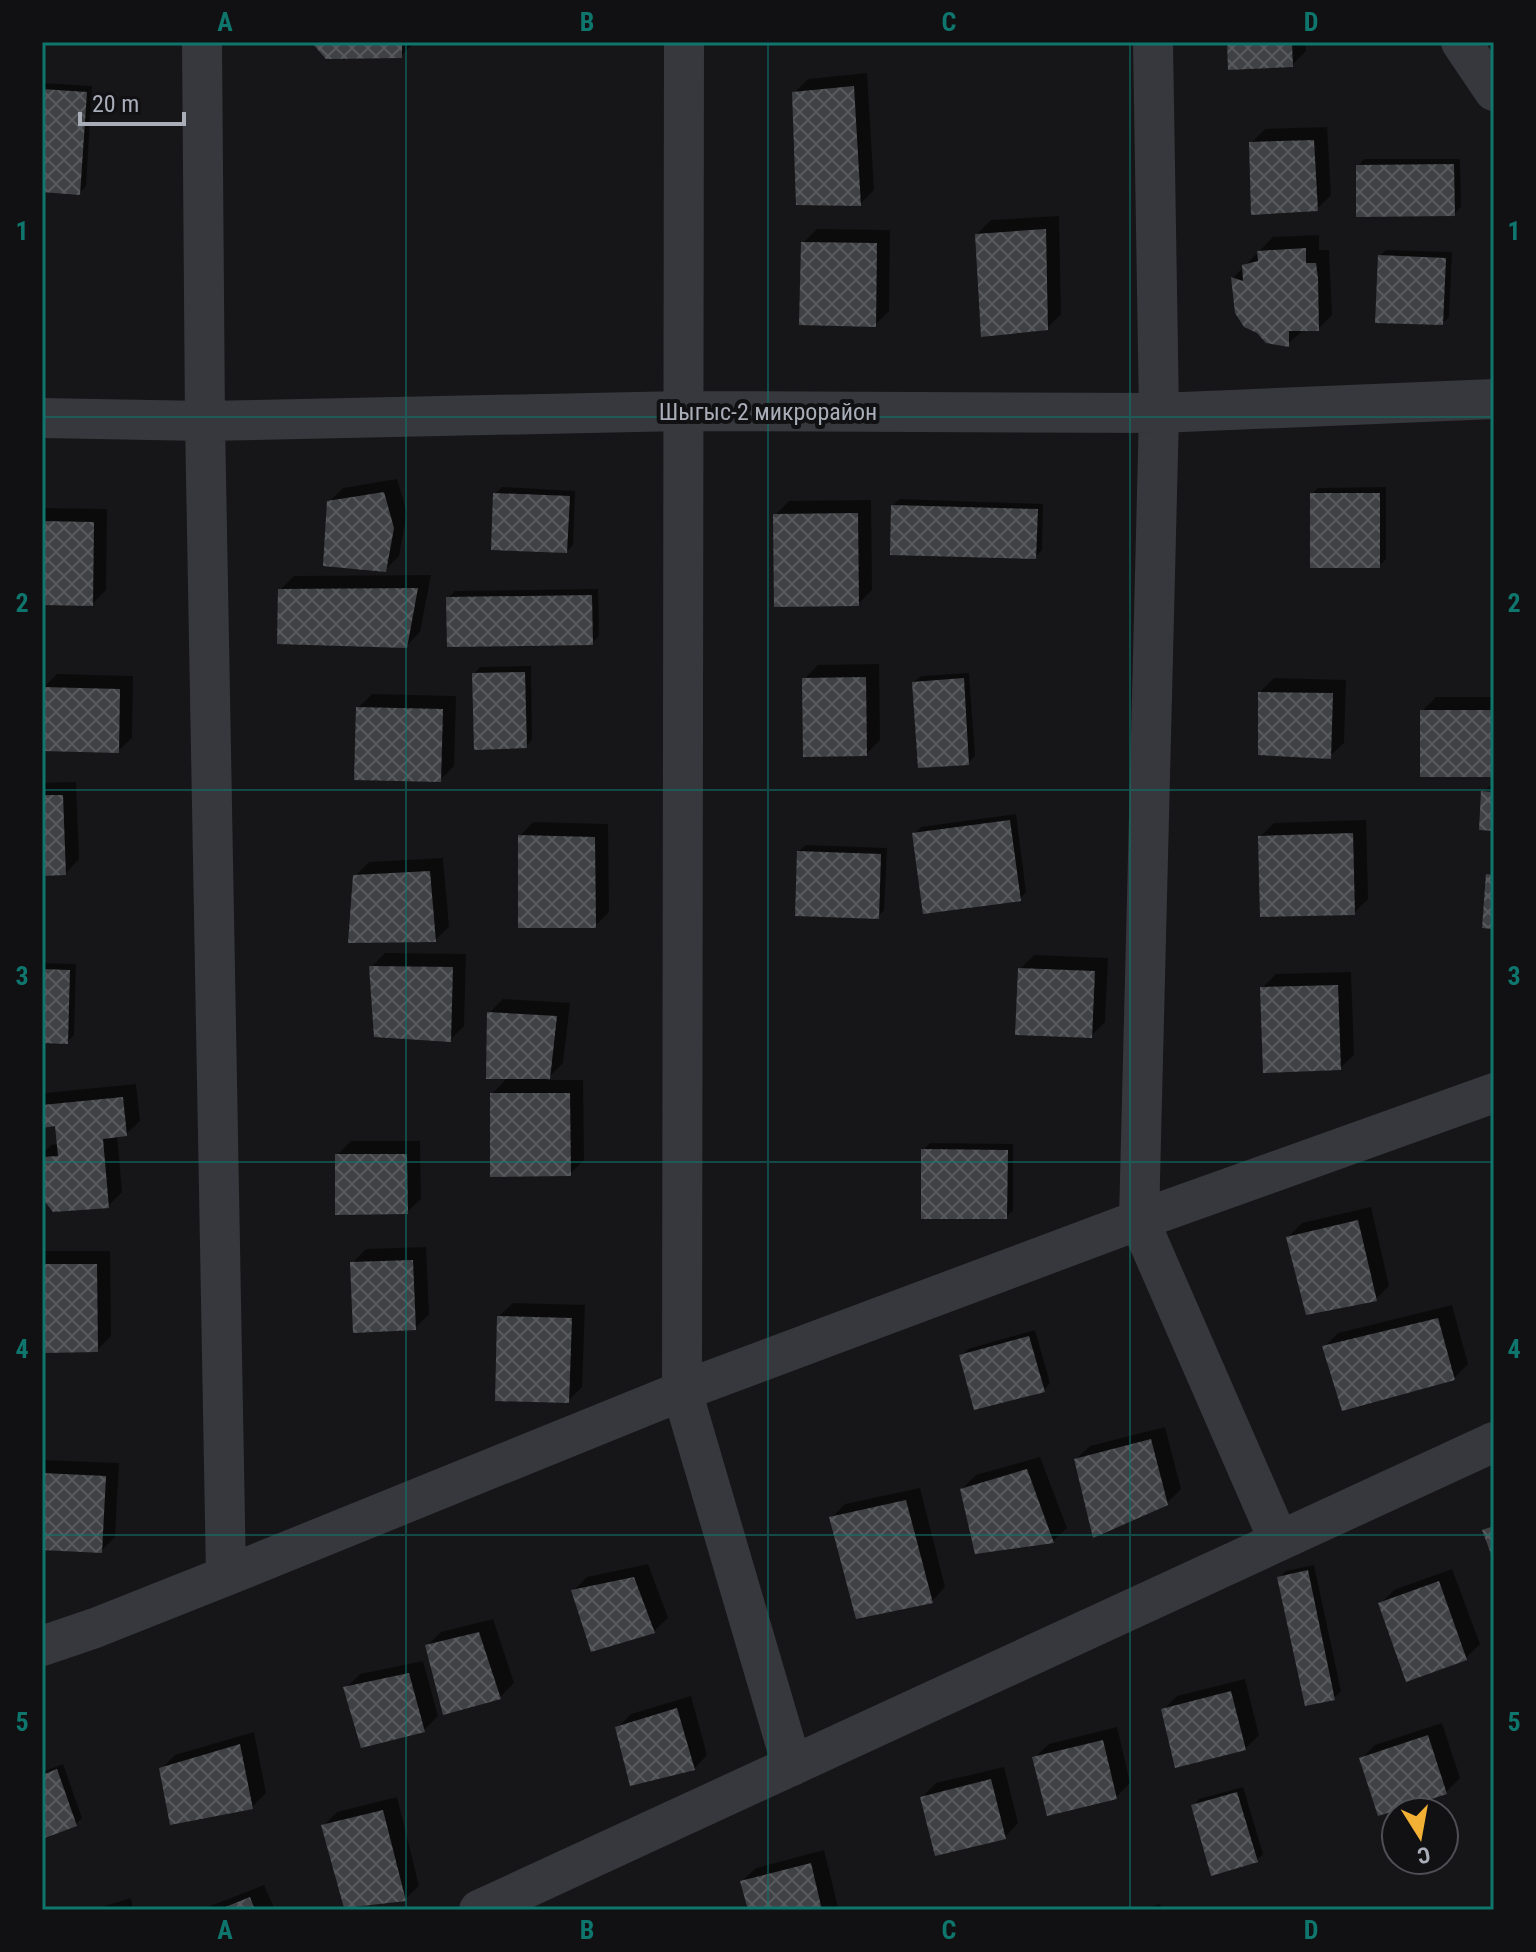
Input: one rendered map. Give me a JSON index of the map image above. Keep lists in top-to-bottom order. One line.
{"streets":{"street":["Шыгыс-2 микрорайон"]},"scale_bar":"20 m","north":"bottom","grid":{"columns":["A","B","C","D"],"rows":["1","2","3","4","5"]}}
